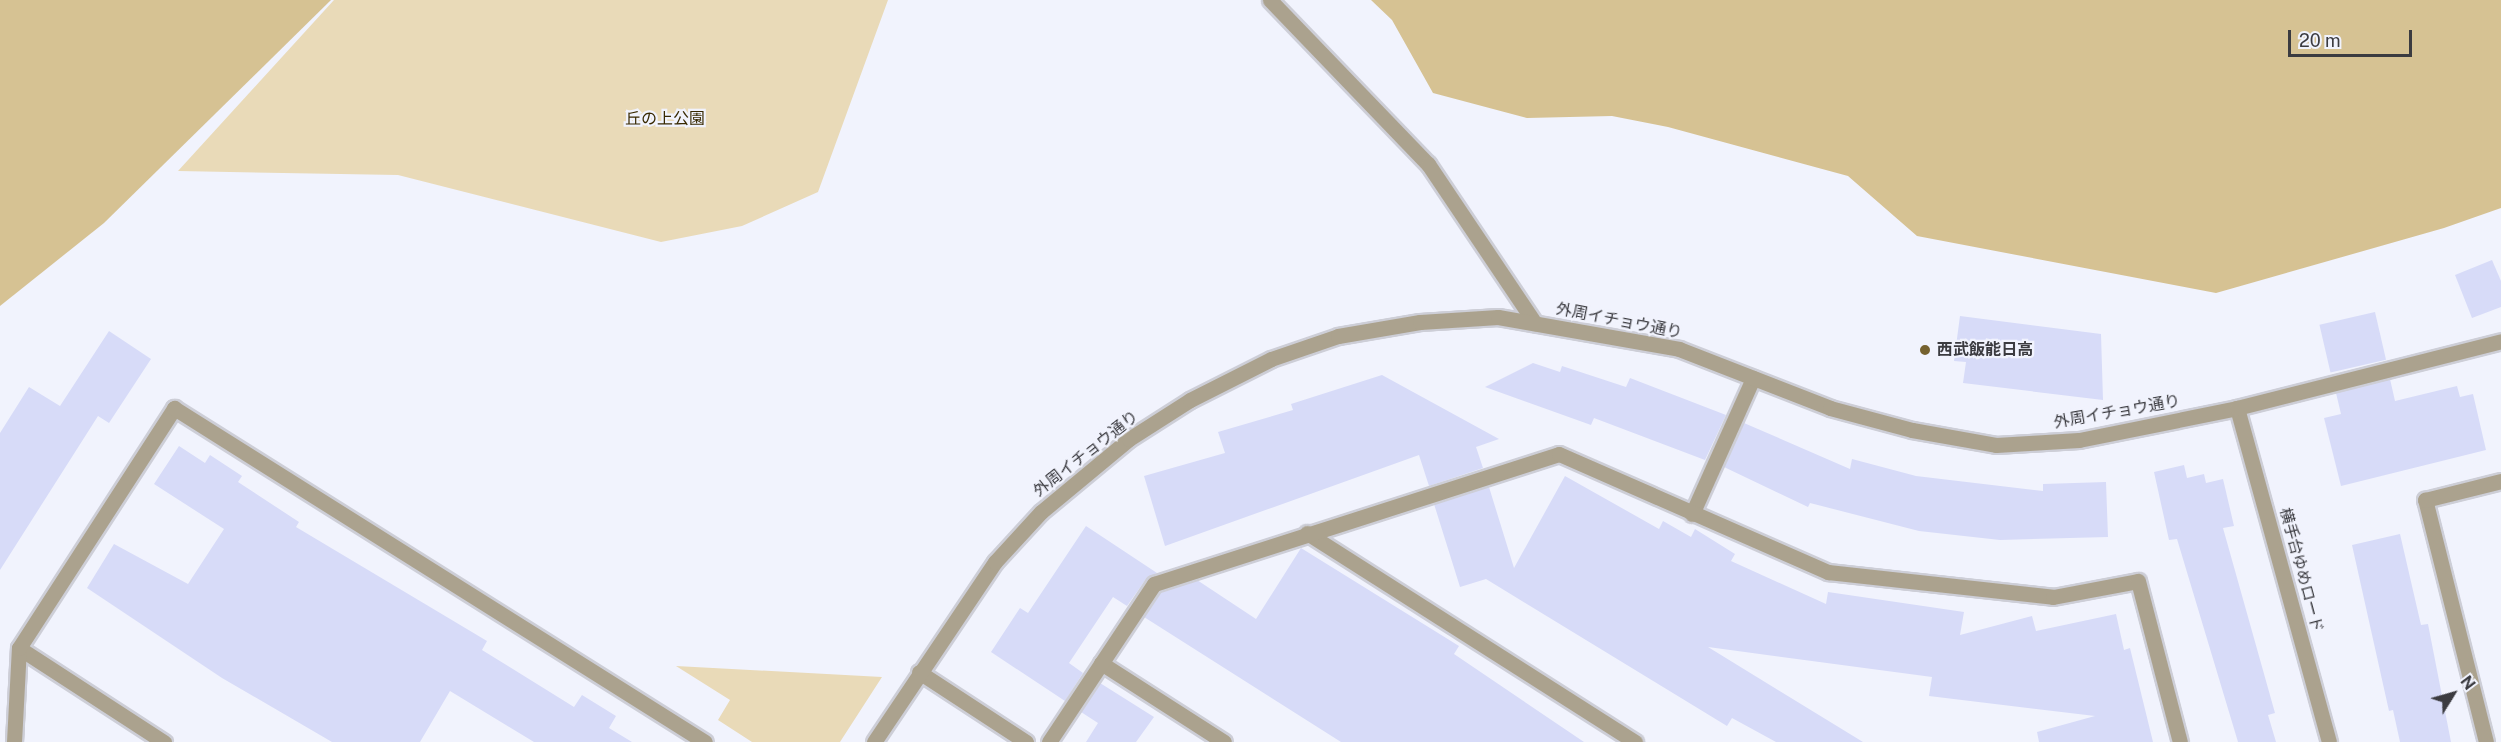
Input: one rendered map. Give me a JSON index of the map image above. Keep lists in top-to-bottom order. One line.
{"streets":{"street":["外周イチョウ通り","横手台ゆめロード"]},"crossings":[["外周イチョウ通り","横手台ゆめロード"]],"parks":["丘の上公園"],"places":["西武飯能日高"],"scale_bar":"20 m","north":"top right"}
